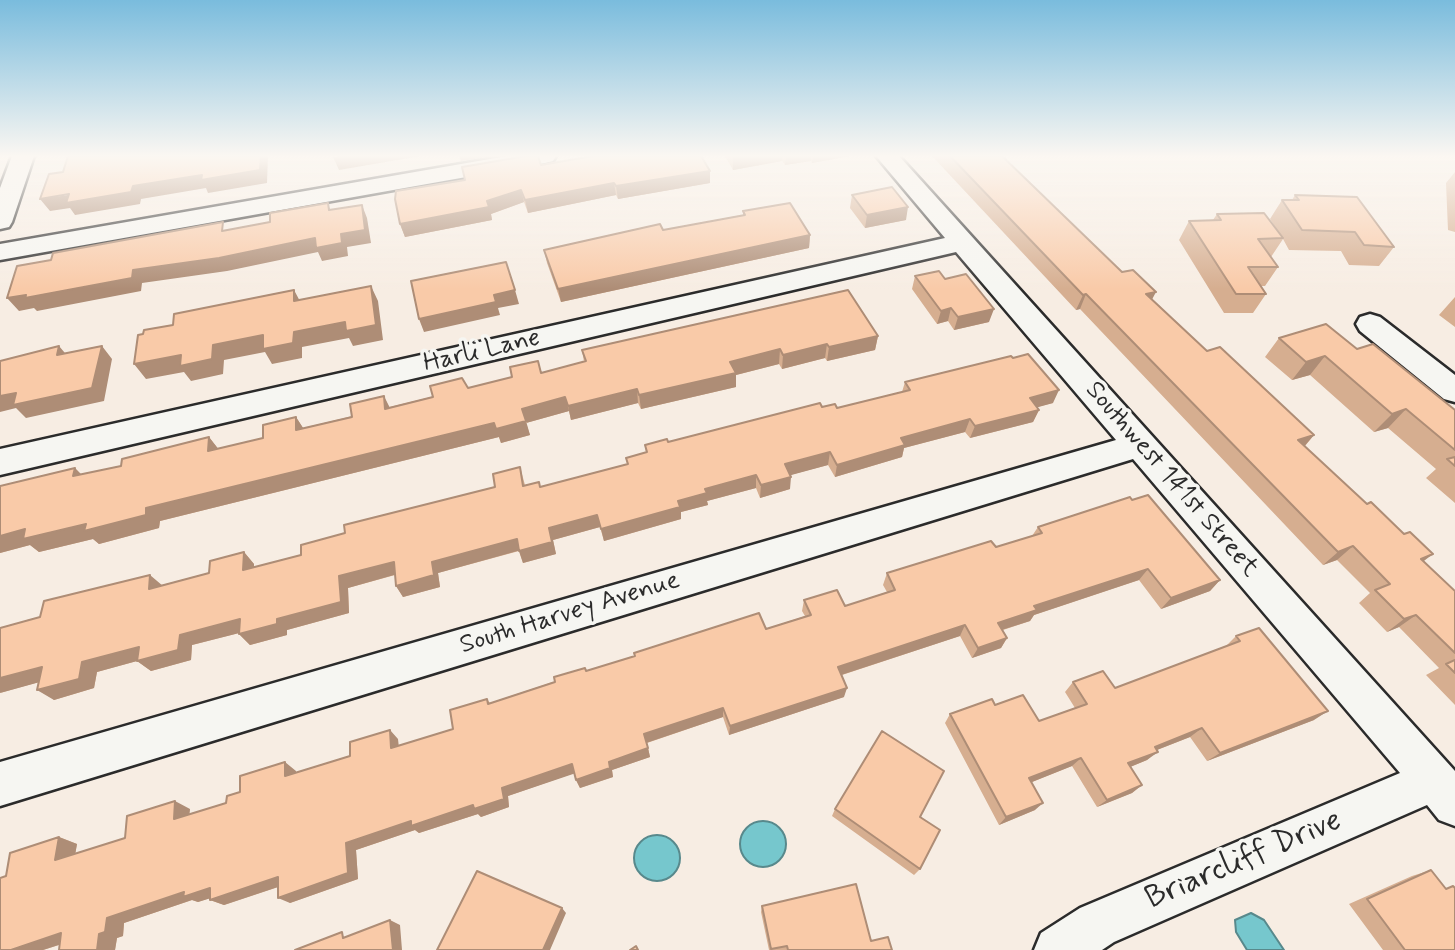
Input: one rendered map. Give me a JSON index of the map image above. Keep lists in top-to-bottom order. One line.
{"streets":{"street":["Harli Lane","Southwest 141st Street","South Harvey Avenue","Briarcliff Drive"]},"crossings":[["Harli Lane","Southwest 141st Street"],["Southwest 141st Street","South Harvey Avenue"],["Southwest 141st Street","Briarcliff Drive"]]}
